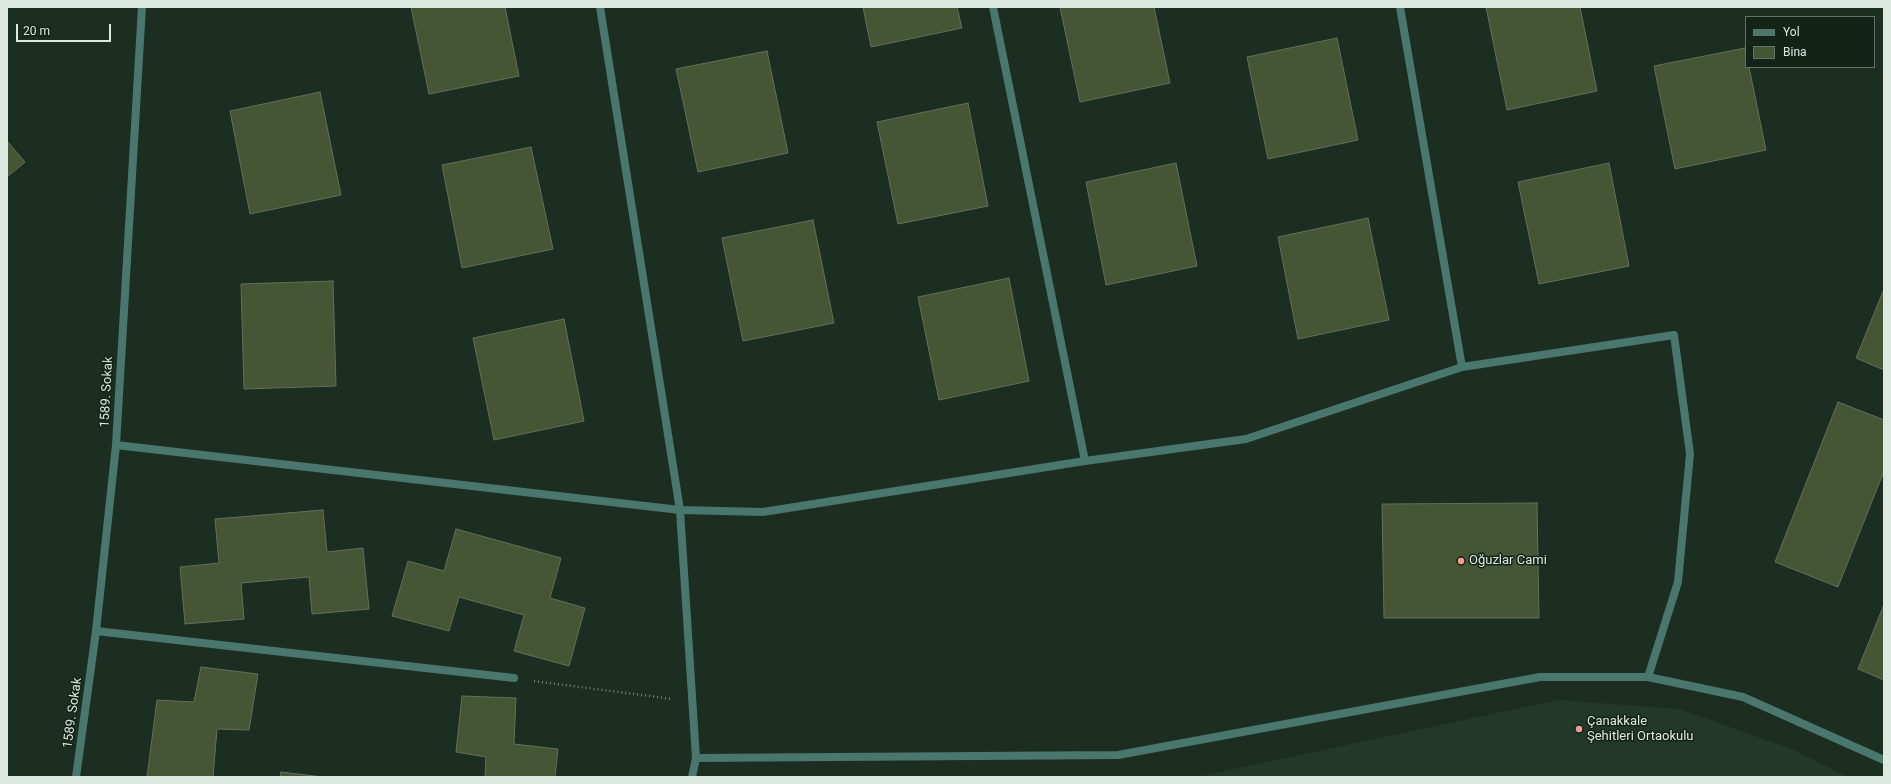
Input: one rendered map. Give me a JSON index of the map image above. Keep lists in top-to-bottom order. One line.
{"streets":{"street":["1589. Sokak"]},"places":["Oğuzlar Cami","Çanakkale Şehitleri Ortaokulu"],"legend":["Yol","Bina"],"scale_bar":"20 m"}
